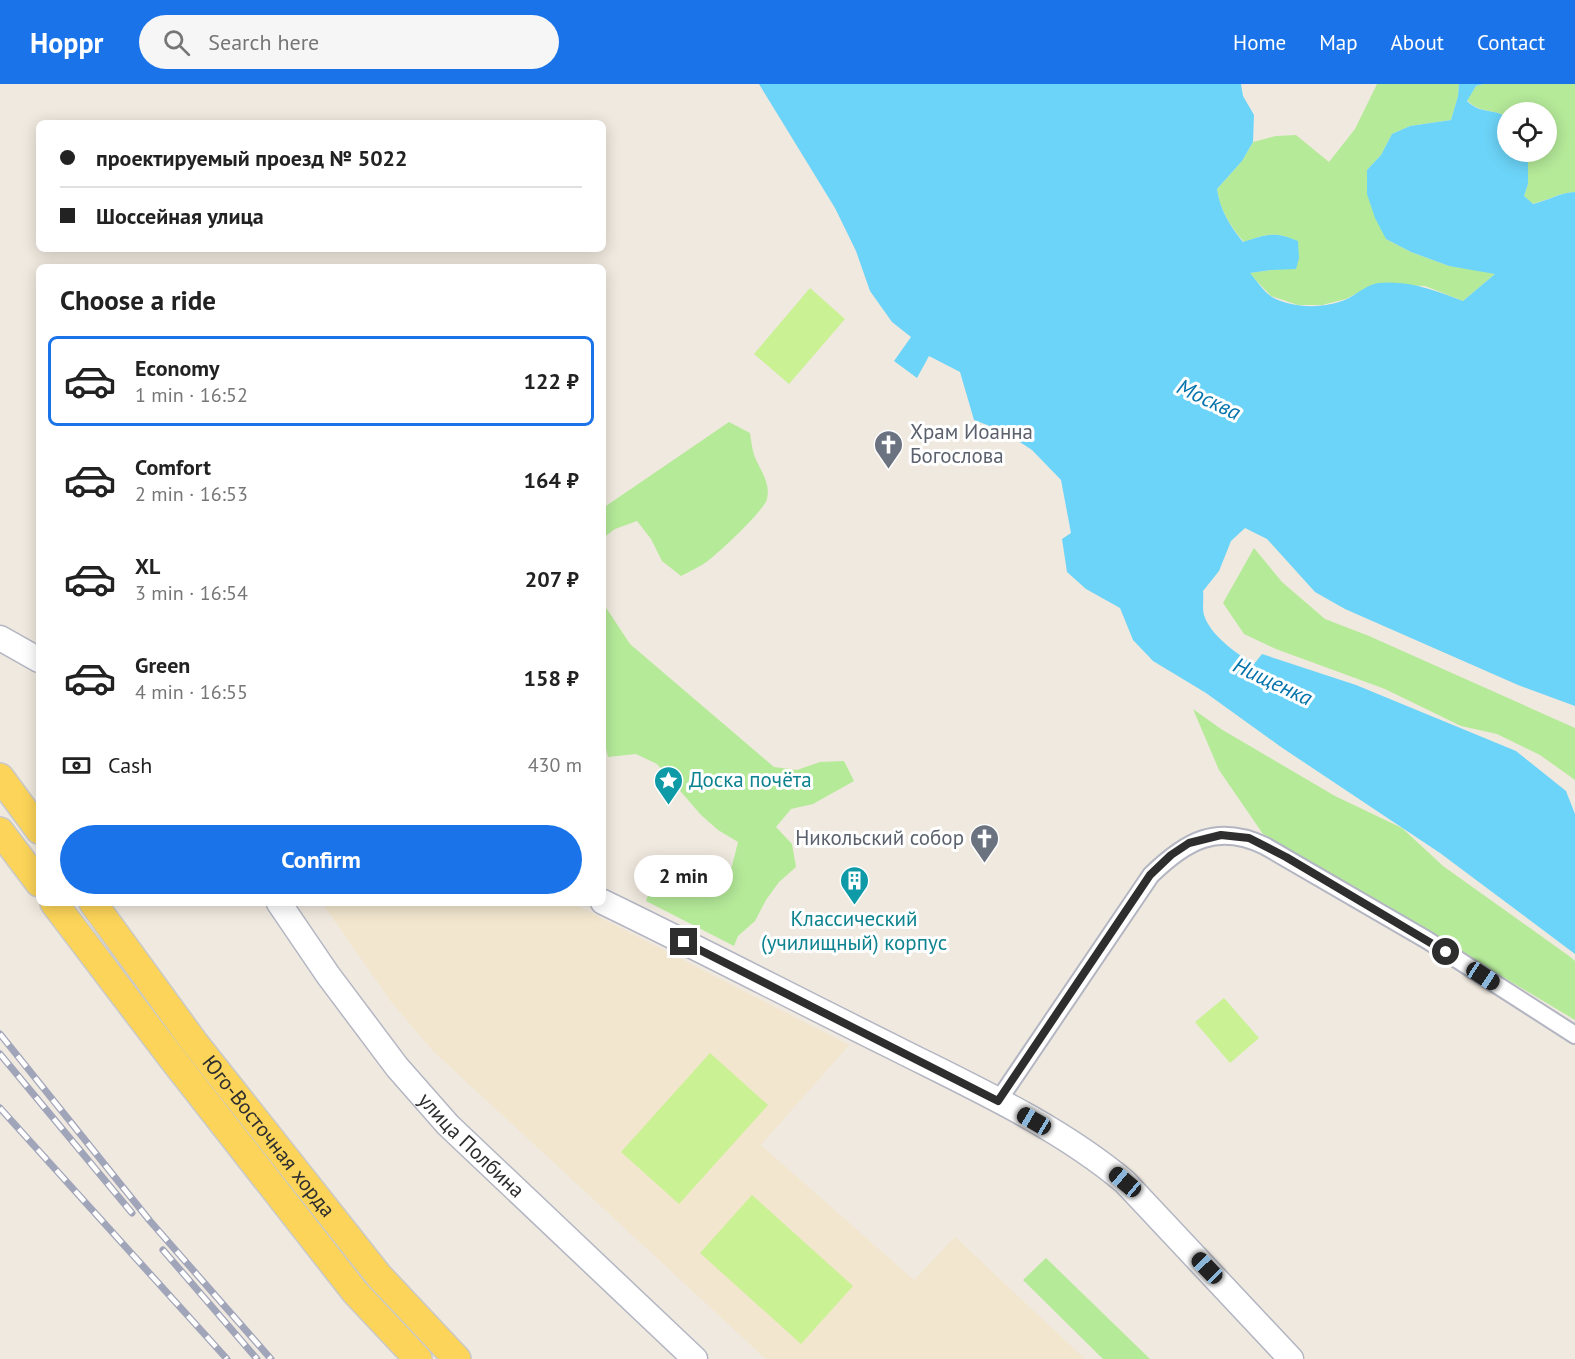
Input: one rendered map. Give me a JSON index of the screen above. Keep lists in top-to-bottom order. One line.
{"streets":{"main road":["Юго-Восточная хорда","улица Полбина"]},"water":["Москва","Нищенка"],"places":{"church":["Храм Иоанна Богослова","Никольский собор"],"place":["Доска почёта"],"building":["Классический (училищный) корпус"]},"page":{"header":"Hoppr","search":"Search here","nav":["Home","Map","About","Contact"],"banner":["проектируемый проезд № 5022","Шоссейная улица"],"heading":"Choose a ride","list":[{"name":"Economy","note":"1 min · 16:52","value":"122 ₽"},{"name":"Comfort","note":"2 min · 16:53","value":"164 ₽"},{"name":"XL","note":"3 min · 16:54","value":"207 ₽"},{"name":"Green","note":"4 min · 16:55","value":"158 ₽"}],"pay":["Cash","430 m"],"buttons":"Confirm","bubble":"2 min"}}
